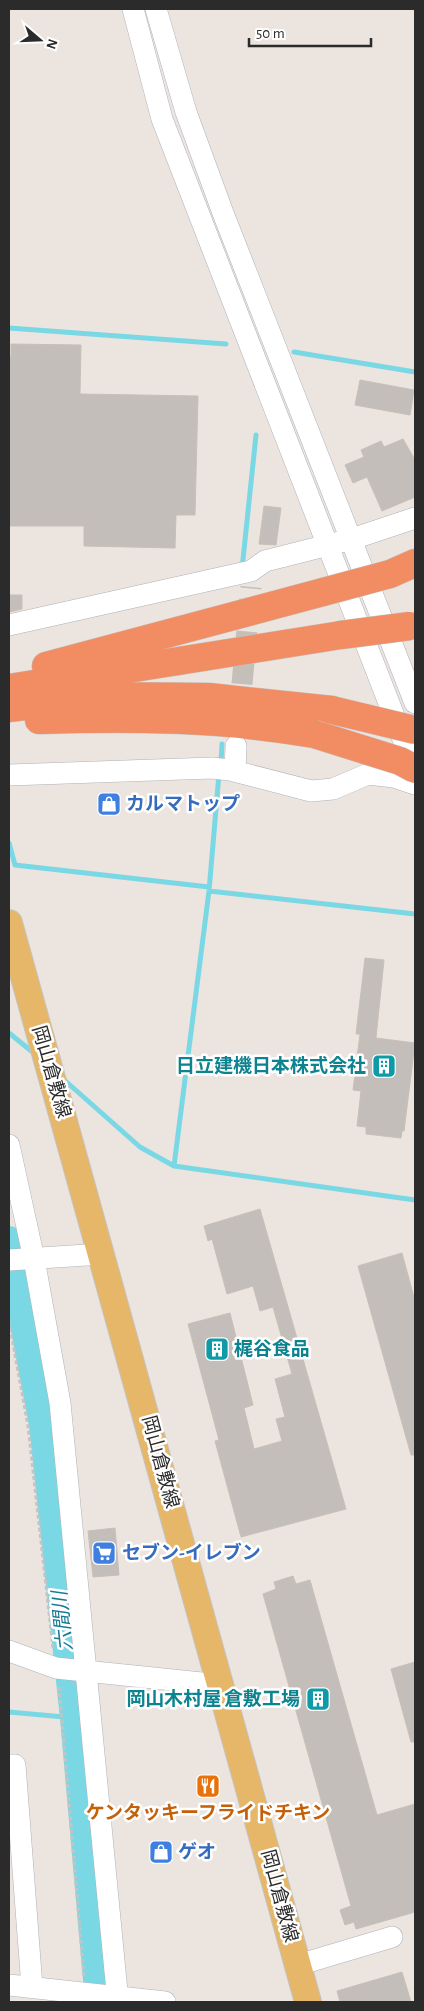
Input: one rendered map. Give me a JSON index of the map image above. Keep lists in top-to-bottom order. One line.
{"streets":{"main road":["岡山倉敷線"]},"water":["六間川"],"places":{"shop":["カルマトップ","ゲオ"],"building":["日立建機日本株式会社","梶谷食品","岡山木村屋 倉敷工場"],"supermarket":["セブン-イレブン"],"restaurant":["ケンタッキーフライドチキン"]},"scale_bar":"50 m","north":"right"}
